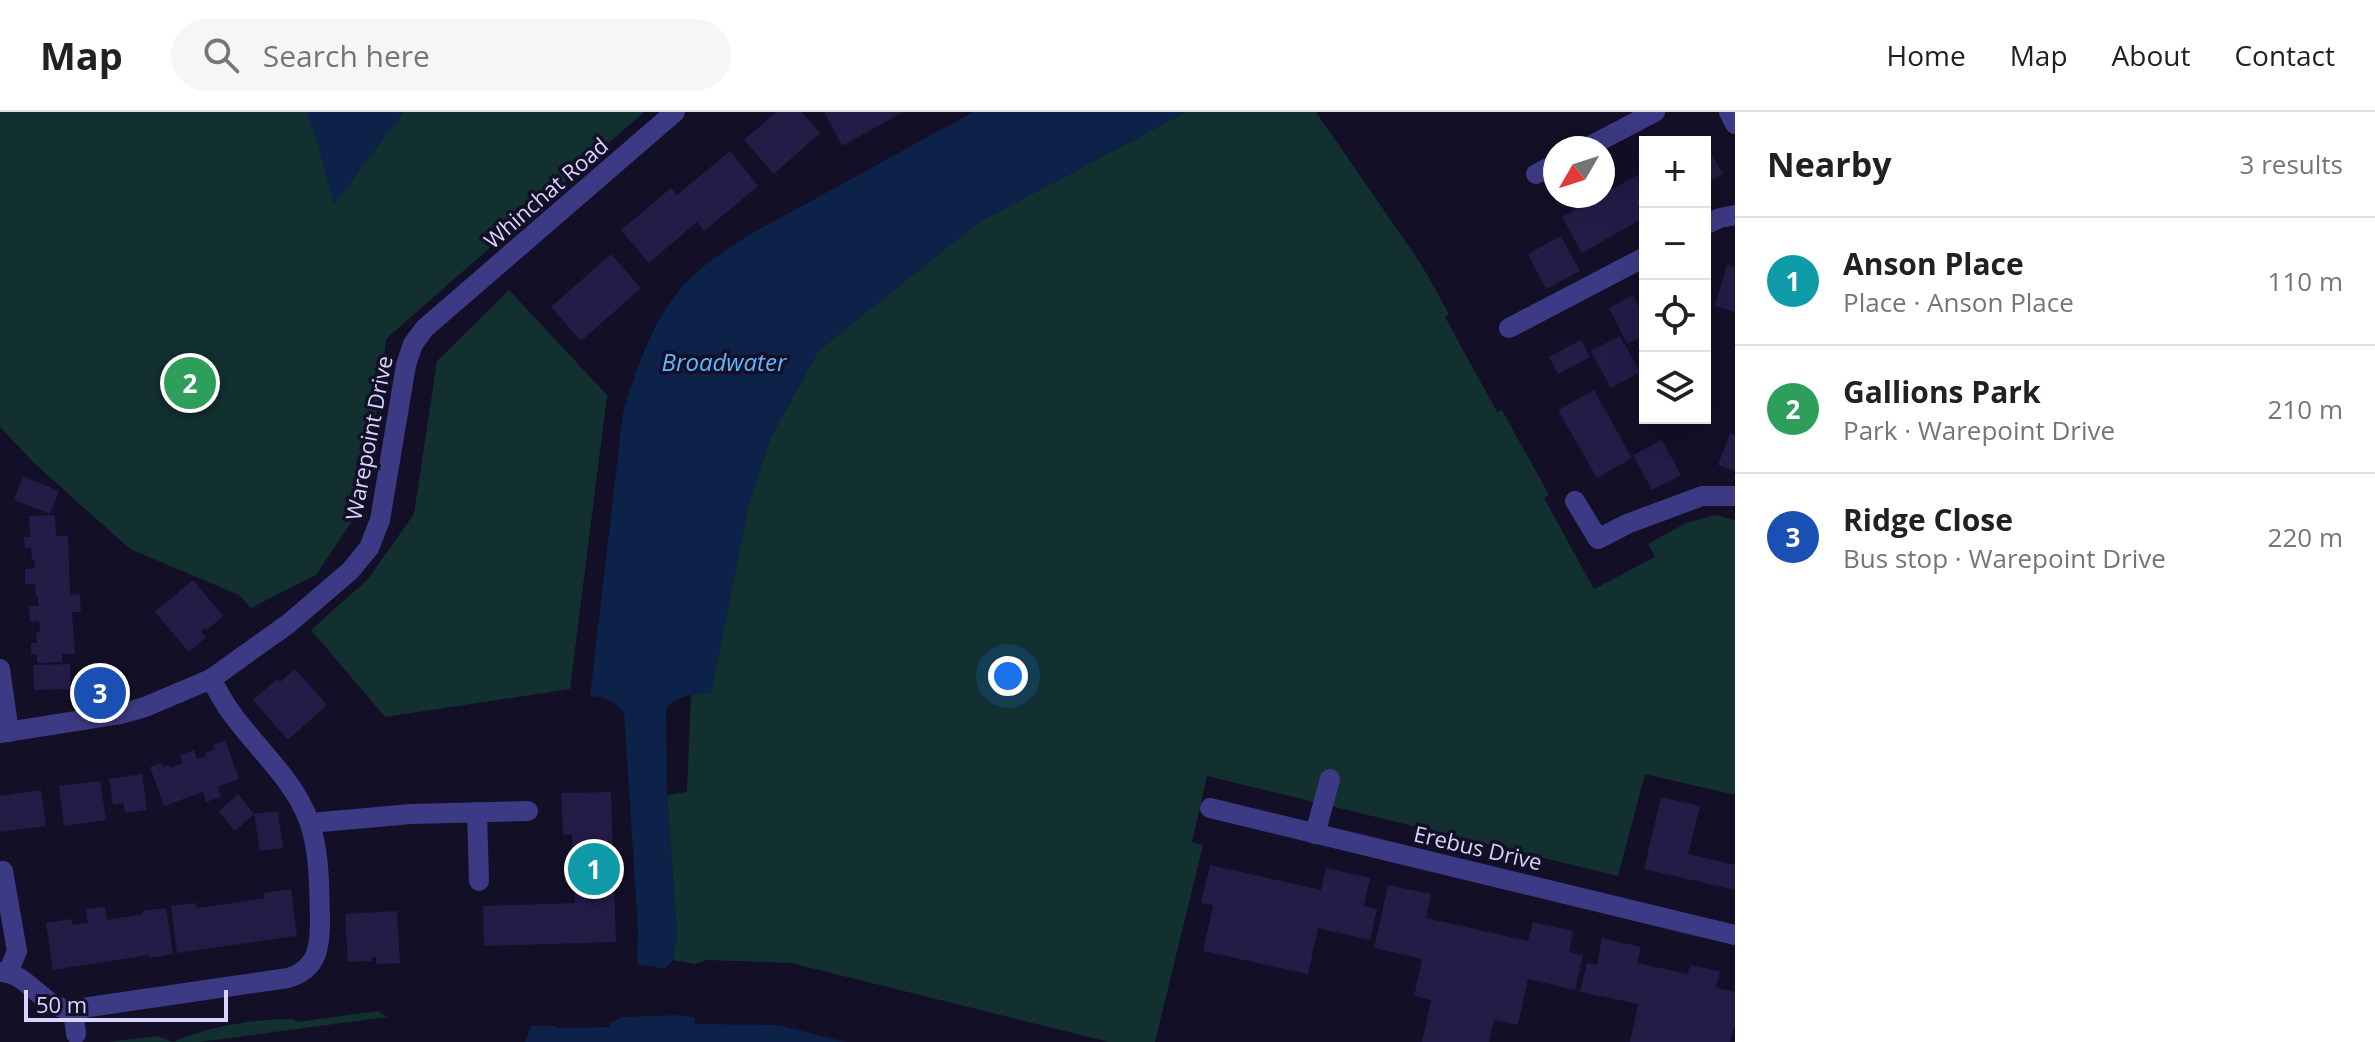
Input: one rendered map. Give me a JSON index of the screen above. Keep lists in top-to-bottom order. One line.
{"streets":{"street":["Whinchat Road","Warepoint Drive","Erebus Drive"]},"crossings":[["Whinchat Road","Warepoint Drive"]],"water":["Broadwater"],"scale_bar":"50 m","north":"bottom left","page":{"header":"Map","search":"Search here","nav":["Home","Map","About","Contact"],"heading":["Nearby","3 results"],"map_buttons":["+","−"],"list":[{"mark":"1","name":"Anson Place","note":"Place · Anson Place","value":"110 m"},{"mark":"2","name":"Gallions Park","note":"Park · Warepoint Drive","value":"210 m"},{"mark":"3","name":"Ridge Close","note":"Bus stop · Warepoint Drive","value":"220 m"}],"pins":["2","3","1"],"scale":"50 m"}}
